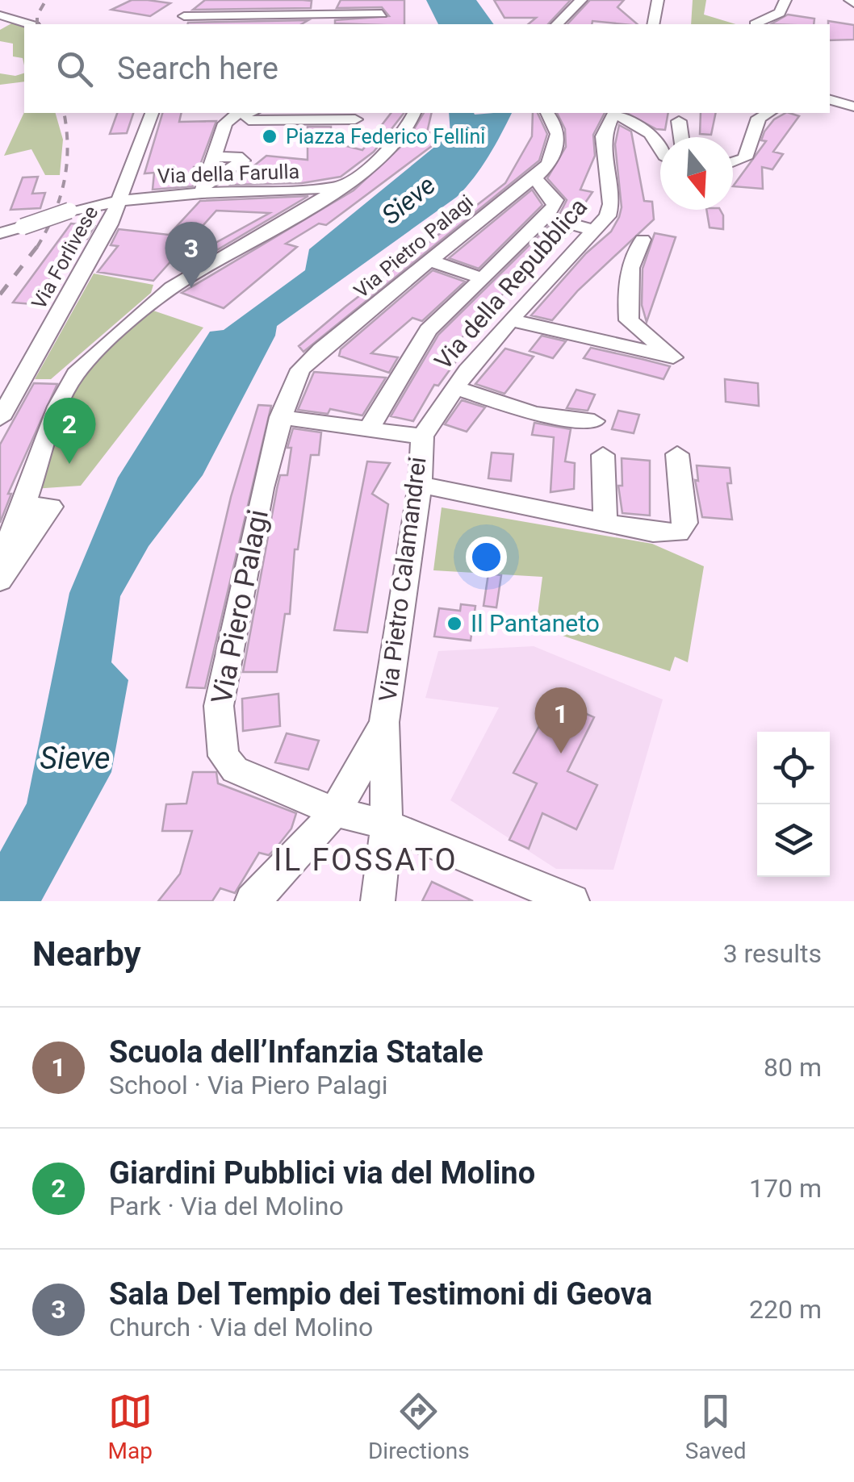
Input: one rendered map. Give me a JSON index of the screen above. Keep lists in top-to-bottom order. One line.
{"streets":{"street":["Via della Farulla","Via Pietro Palagi","Via Forlivese","Via della Repubblica","Via Pietro Calamandrei","Via Piero Palagi"]},"crossings":[["Via della Farulla","Via Forlivese"],["Via Pietro Palagi","Via Piero Palagi"],["Via della Repubblica","Via Pietro Calamandrei"]],"districts":["IL FOSSATO"],"water":["Sieve"],"places":["Piazza Federico Fellini","Il Pantaneto"],"north":"bottom","page":{"search":"Search here","pins":["3","2","1"],"heading":["Nearby","3 results"],"list":[{"mark":"1","name":"Scuola dell’Infanzia Statale","note":"School · Via Piero Palagi","value":"80 m"},{"mark":"2","name":"Giardini Pubblici via del Molino","note":"Park · Via del Molino","value":"170 m"},{"mark":"3","name":"Sala Del Tempio dei Testimoni di Geova","note":"Church · Via del Molino","value":"220 m"}],"nav":["Map","Directions","Saved"]}}
